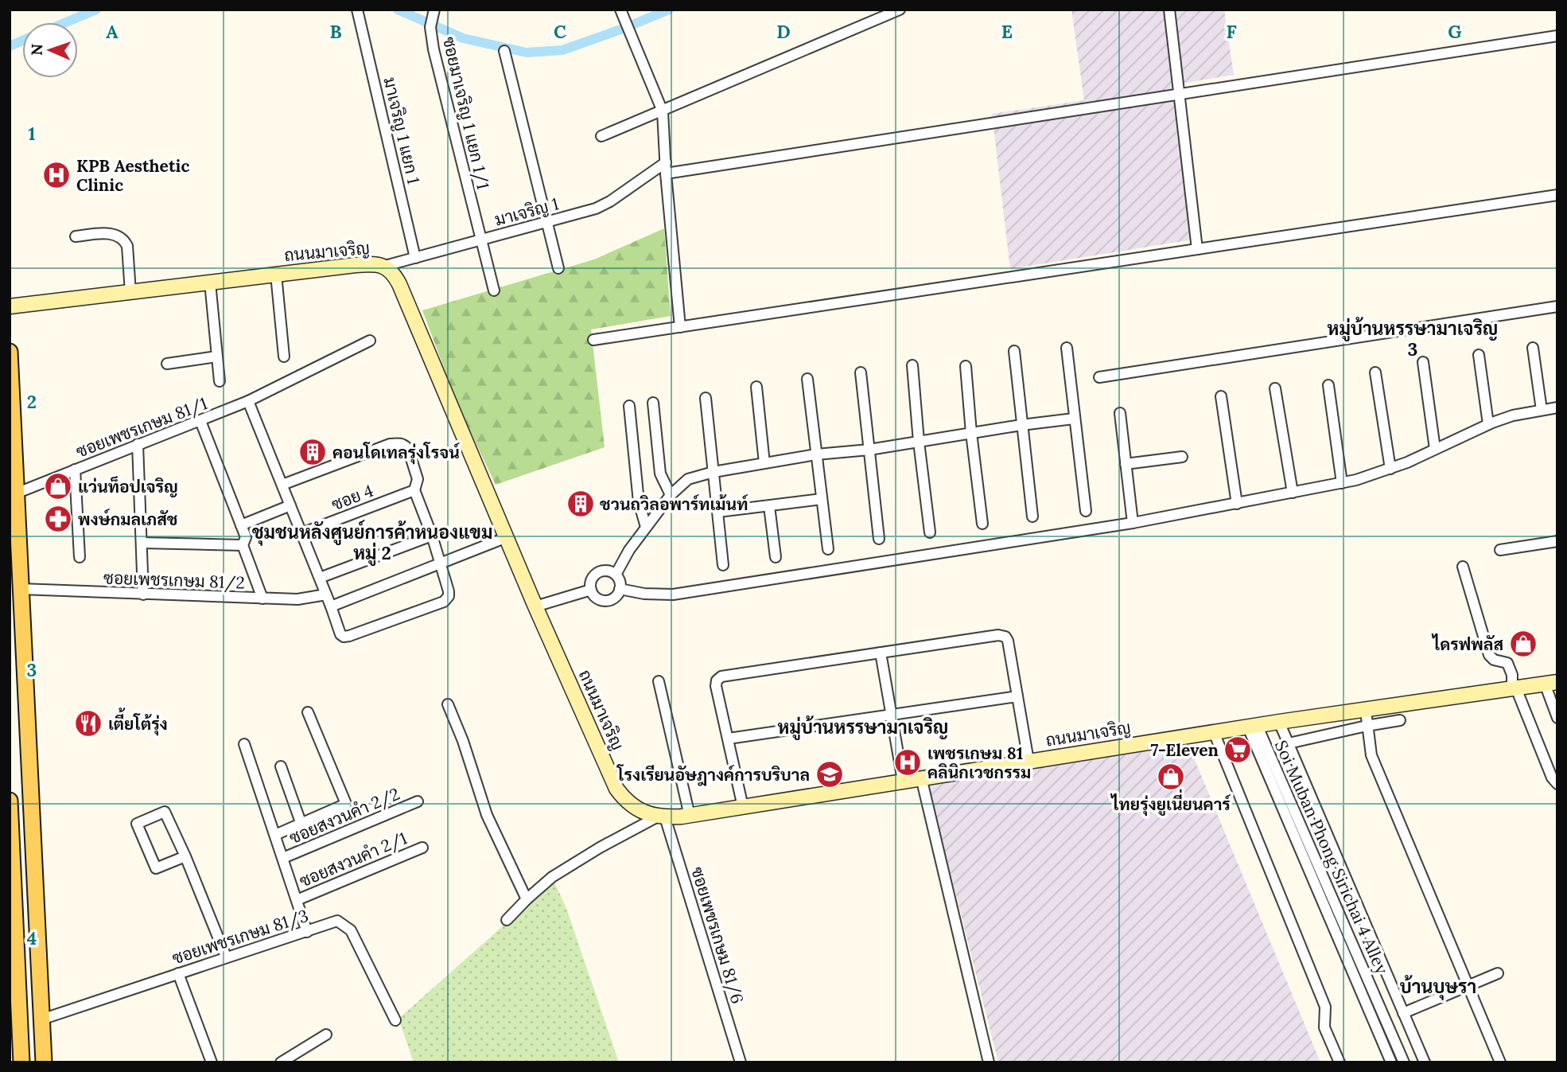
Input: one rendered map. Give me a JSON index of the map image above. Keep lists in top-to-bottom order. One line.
{"streets":{"main road":["ถนนมาเจริญ"],"street":["ซอยมาเจริญ 1 แยก 1/1","มาเจริญ 1 แยก 1","มาเจริญ 1","ซอยเพชรเกษม 81/1","ซอย 4","ซอยเพชรเกษม 81/2","ซอยสงวนคำ 2/2","Soi Muban Phong Sirichai 4 Alley","ซอยสงวนคำ 2/1","ซอยเพชรเกษม 81/6","ซอยเพชรเกษม 81/3"]},"crossings":[["ซอยมาเจริญ 1 แยก 1/1","มาเจริญ 1"],["มาเจริญ 1 แยก 1","มาเจริญ 1"],["มาเจริญ 1","ถนนมาเจริญ"],["ถนนมาเจริญ","Soi Muban Phong Sirichai 4 Alley"],["ถนนมาเจริญ","ซอยเพชรเกษม 81/6"]],"districts":["หมู่บ้านหรรษามาเจริญ 3","ชุมชนหลังศูนย์การค้าหนองแขม หมู่ 2","หมู่บ้านหรรษามาเจริญ","บ้านบุษรา"],"places":{"hospital":["KPB Aesthetic Clinic","เพชรเกษม 81 คลินิกเวชกรรม"],"building":["คอนโดเทลรุ่งโรจน์","ชวนถวิลอพาร์ทเม้นท์"],"shop":["แว่นท็อปเจริญ","ไดรฟพลัส","ไทยรุ่งยูเนี่ยนคาร์"],"pharmacy":["พงษ์กมลเภสัช"],"restaurant":["เตี้ยโต้รุ่ง"],"supermarket":["7-Eleven"],"school or university":["โรงเรียนอัษฎางค์การบริบาล"]},"north":"left","grid":{"columns":["A","B","C","D","E","F","G"],"rows":["1","2","3","4"]}}
